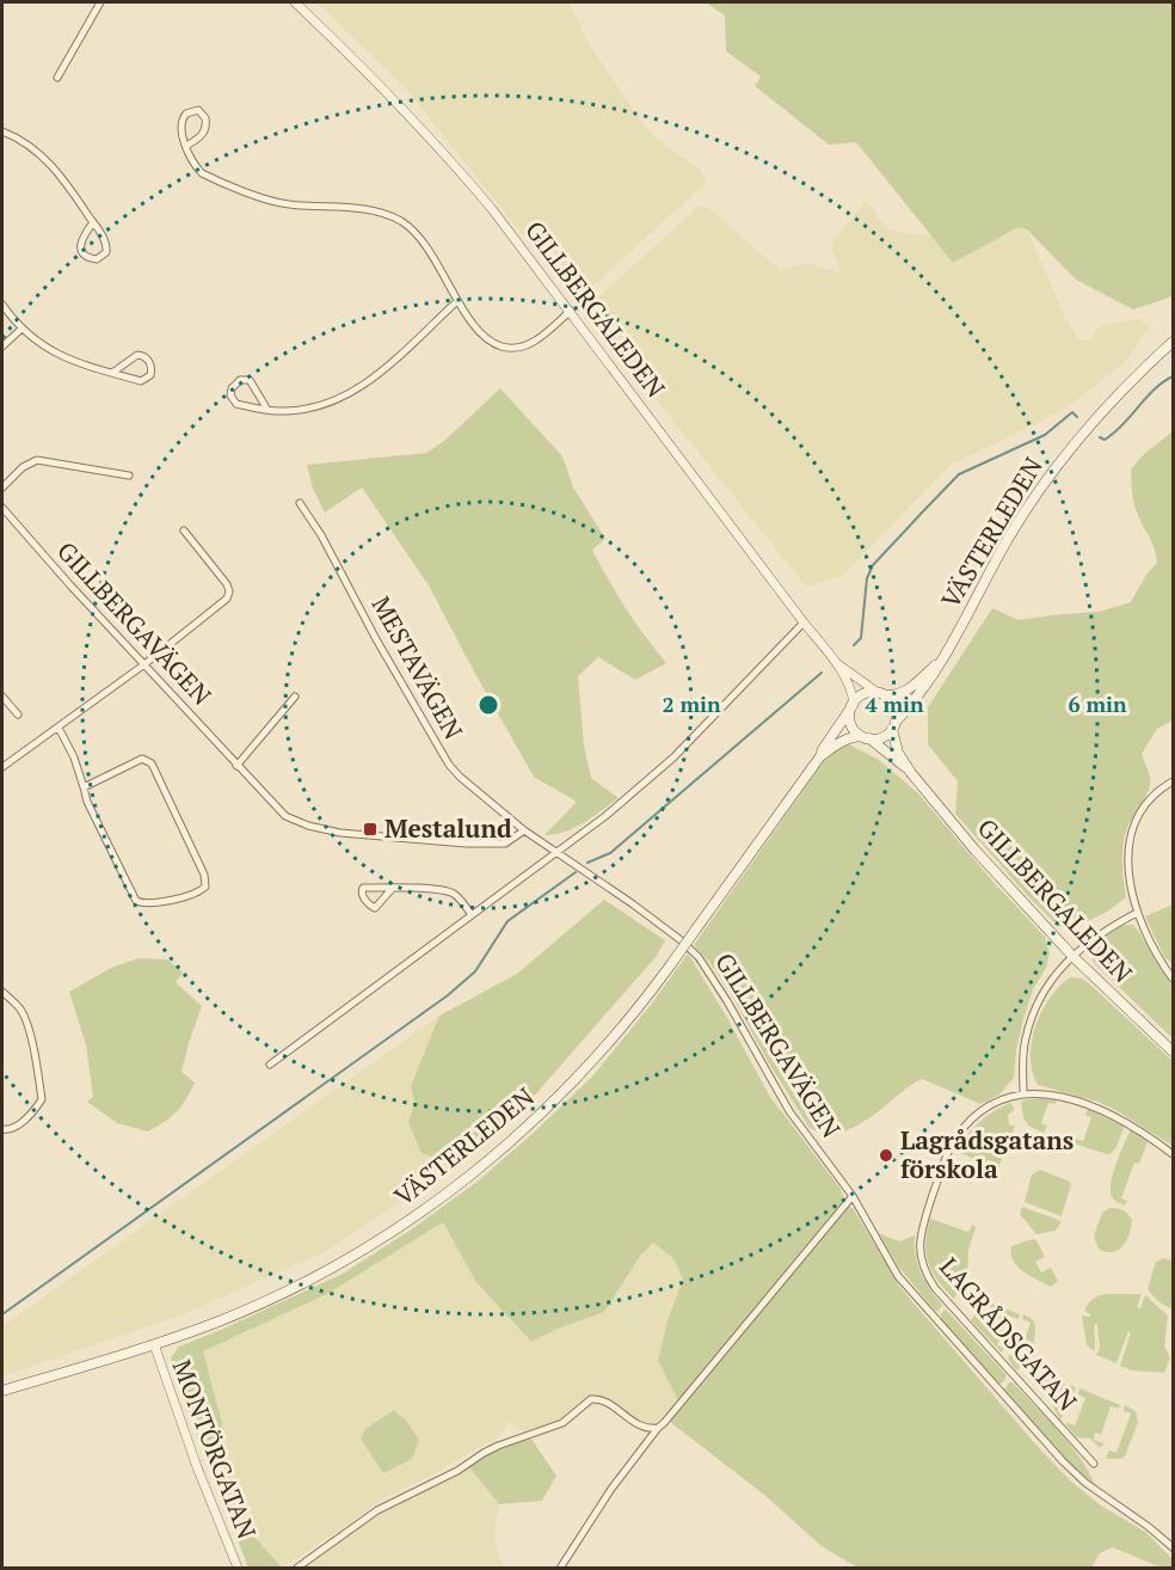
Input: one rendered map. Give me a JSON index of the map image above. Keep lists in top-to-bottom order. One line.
{"streets":{"main road":["GILLBERGALEDEN","VÄSTERLEDEN"],"street":["GILLBERGAVÄGEN","MESTAVÄGEN","LAGRÅDSGATAN","MONTÖRGATAN"]},"crossings":[["GILLBERGALEDEN","VÄSTERLEDEN"],["VÄSTERLEDEN","MONTÖRGATAN"],["GILLBERGAVÄGEN","MESTAVÄGEN"]],"places":{"transit":["Mestalund"],"other":["Lagrådsgatans förskola"]},"rings":["2 min","4 min","6 min"]}
